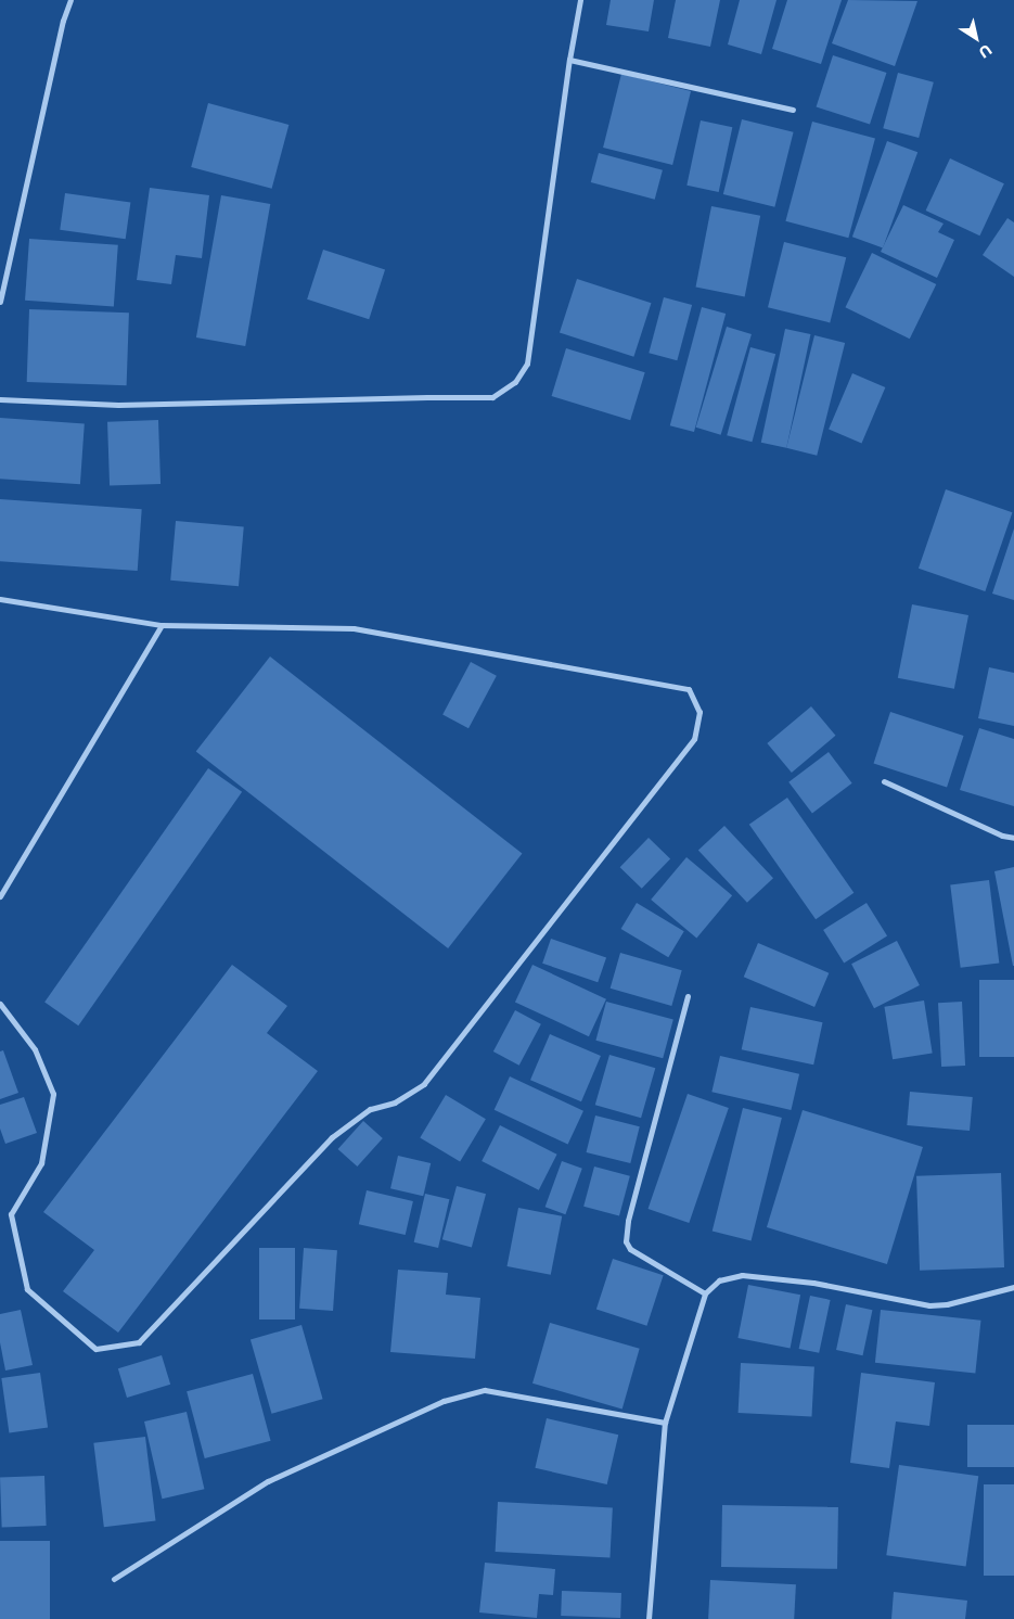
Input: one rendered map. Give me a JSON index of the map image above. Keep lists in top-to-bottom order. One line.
{"north":"bottom right"}
